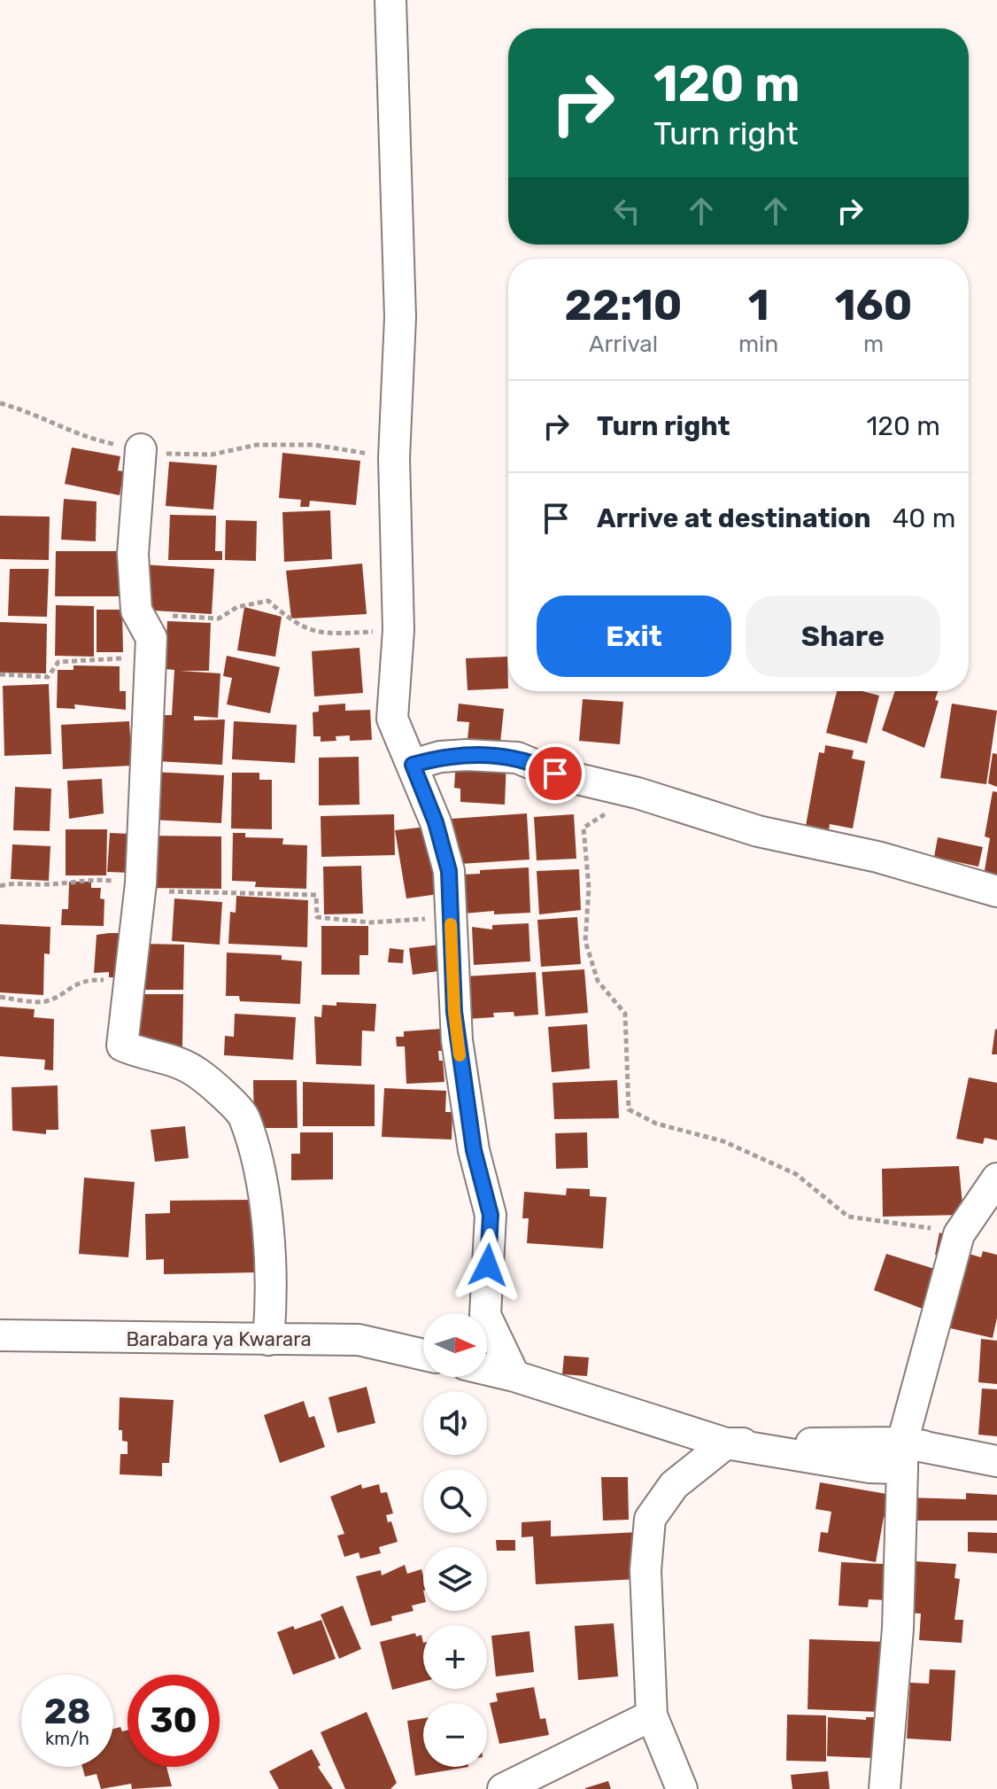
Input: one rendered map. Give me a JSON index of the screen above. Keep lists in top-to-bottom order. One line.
{"streets":{"street":["Barabara ya Kwarara"]},"north":"right","page":{"turn":["120 m","Turn right"],"eta":["22:10","Arrival","1","min","160","m"],"list":[{"name":"Turn right","value":"120 m"},{"name":"Arrive at destination","value":"40 m"}],"buttons":["Exit","Share"],"map_buttons":["+","−"],"speed":"28 km/h","limit":"30"}}
